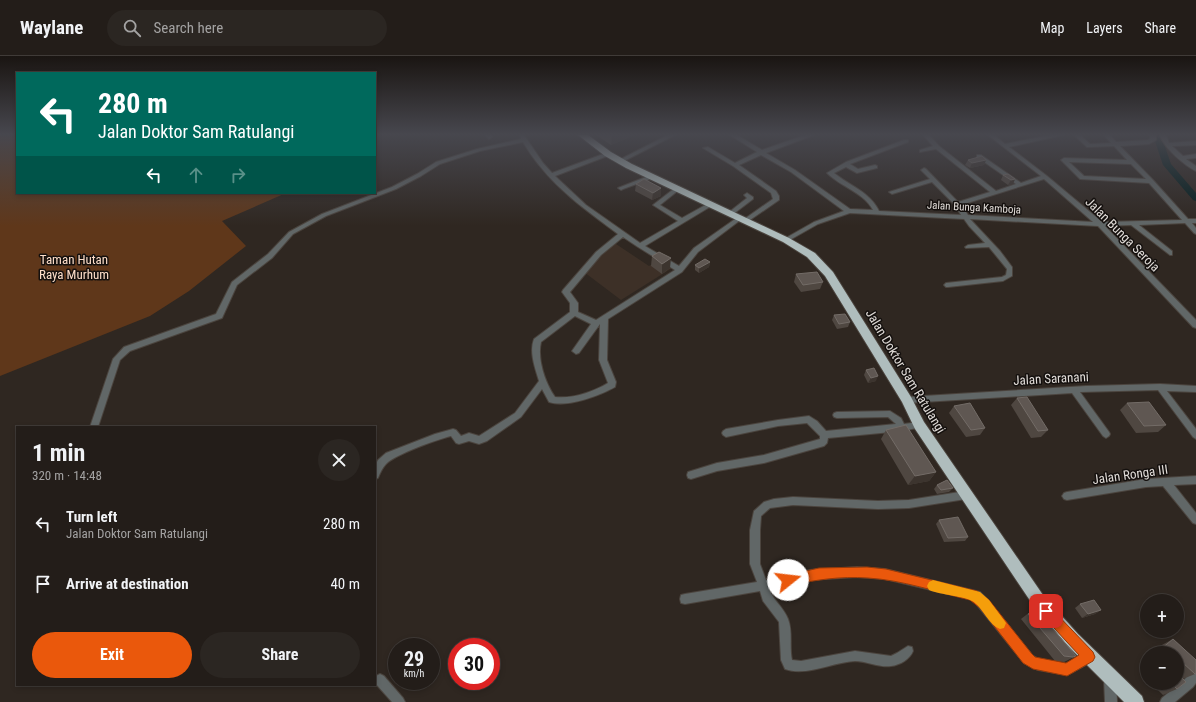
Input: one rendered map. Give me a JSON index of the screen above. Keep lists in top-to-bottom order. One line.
{"streets":{"highway":["Jalan Doktor Sam Ratulangi"],"street":["Jalan Bunga Kamboja","Jalan Bunga Seroja","Jalan Saranani","Jalan Ronga III"]},"crossings":[["Jalan Bunga Kamboja","Jalan Bunga Seroja"],["Jalan Doktor Sam Ratulangi","Jalan Saranani"]],"parks":["Taman Hutan Raya Murhum"],"page":{"header":"Waylane","search":"Search here","nav":["Map","Layers","Share"],"turn":["280 m","Jalan Doktor Sam Ratulangi"],"heading":["1 min","320 m · 14:48"],"list":[{"name":"Turn left","note":"Jalan Doktor Sam Ratulangi","value":"280 m"},{"name":"Arrive at destination","value":"40 m"}],"map_buttons":["+","−"],"buttons":["Exit","Share"],"speed":"29 km/h","limit":"30"}}
